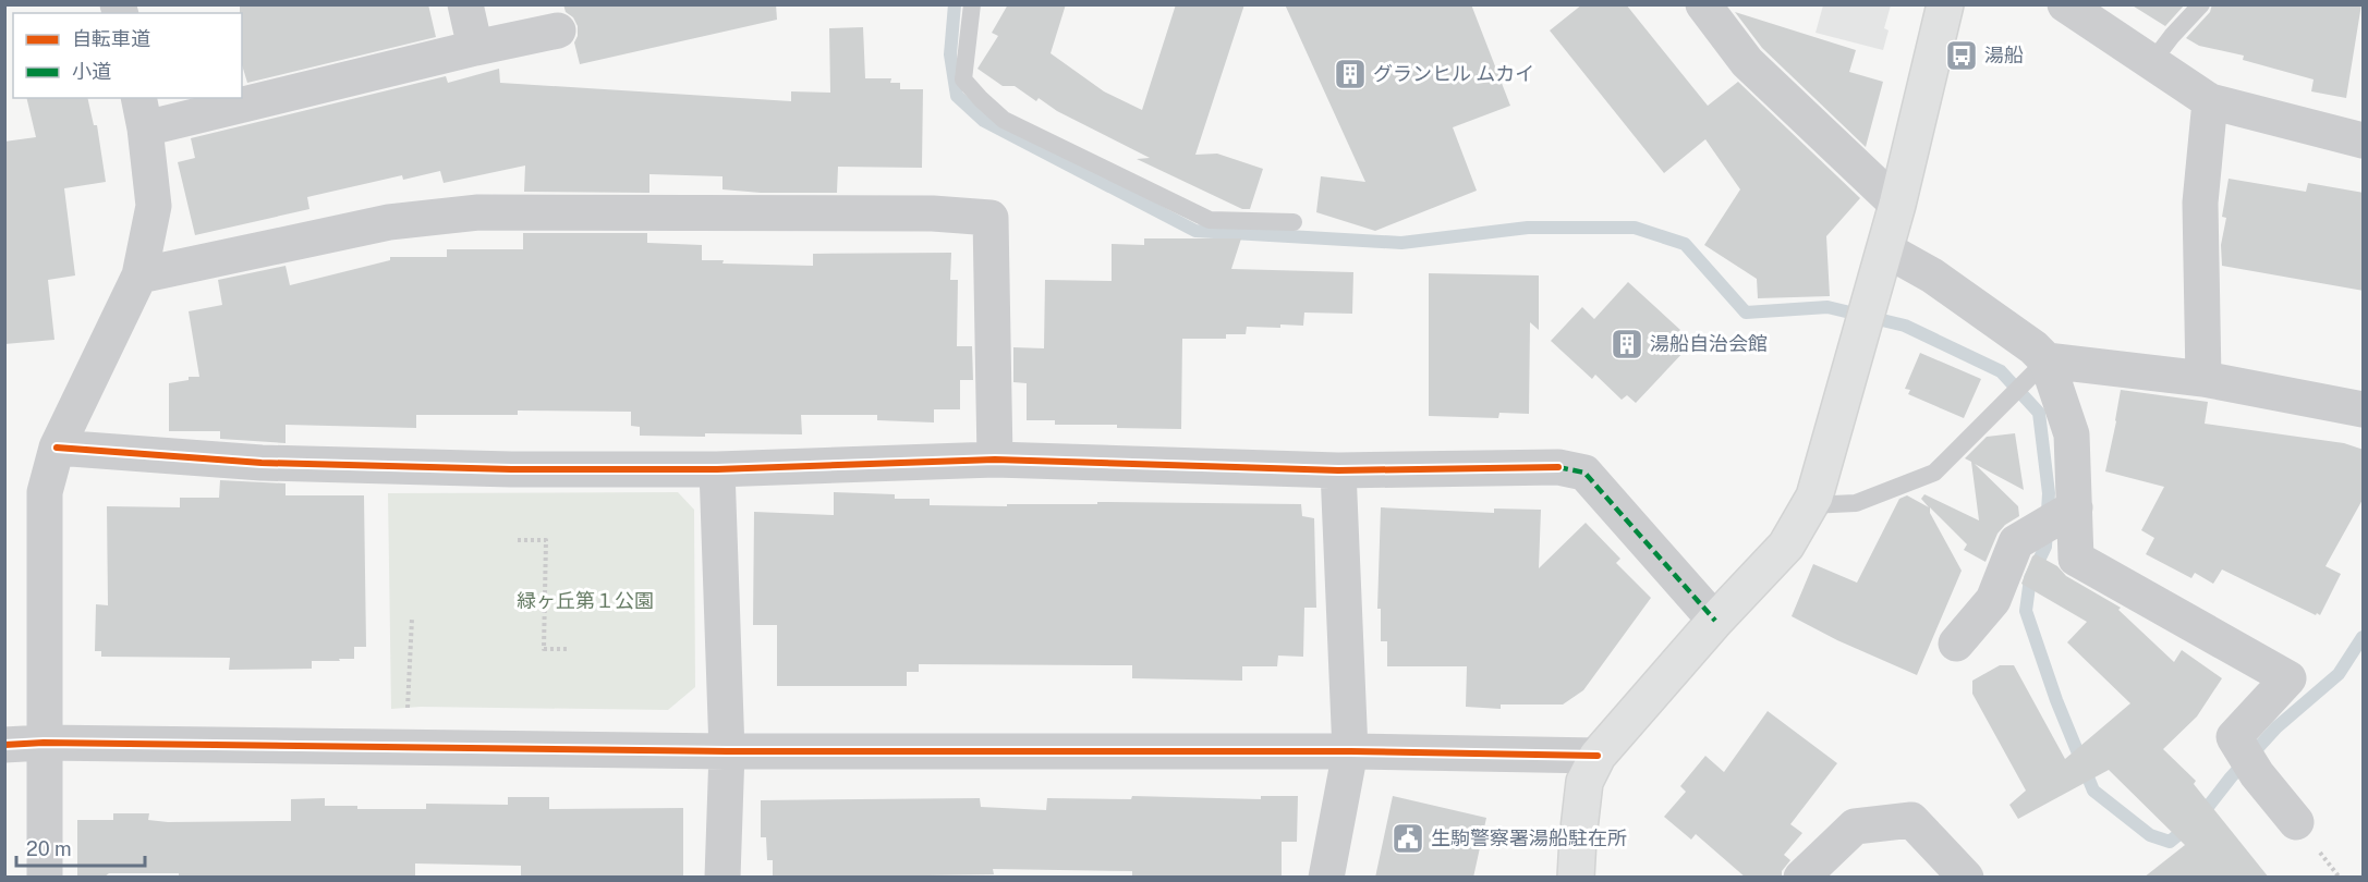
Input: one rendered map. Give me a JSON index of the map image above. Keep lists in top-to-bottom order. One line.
{"parks":["緑ヶ丘第１公園"],"places":{"bus stop":["湯船"],"building":["グランヒル ムカイ","湯船自治会館"],"public building":["生駒警察署湯船駐在所"]},"legend":["自転車道","小道"],"scale_bar":"20 m"}
